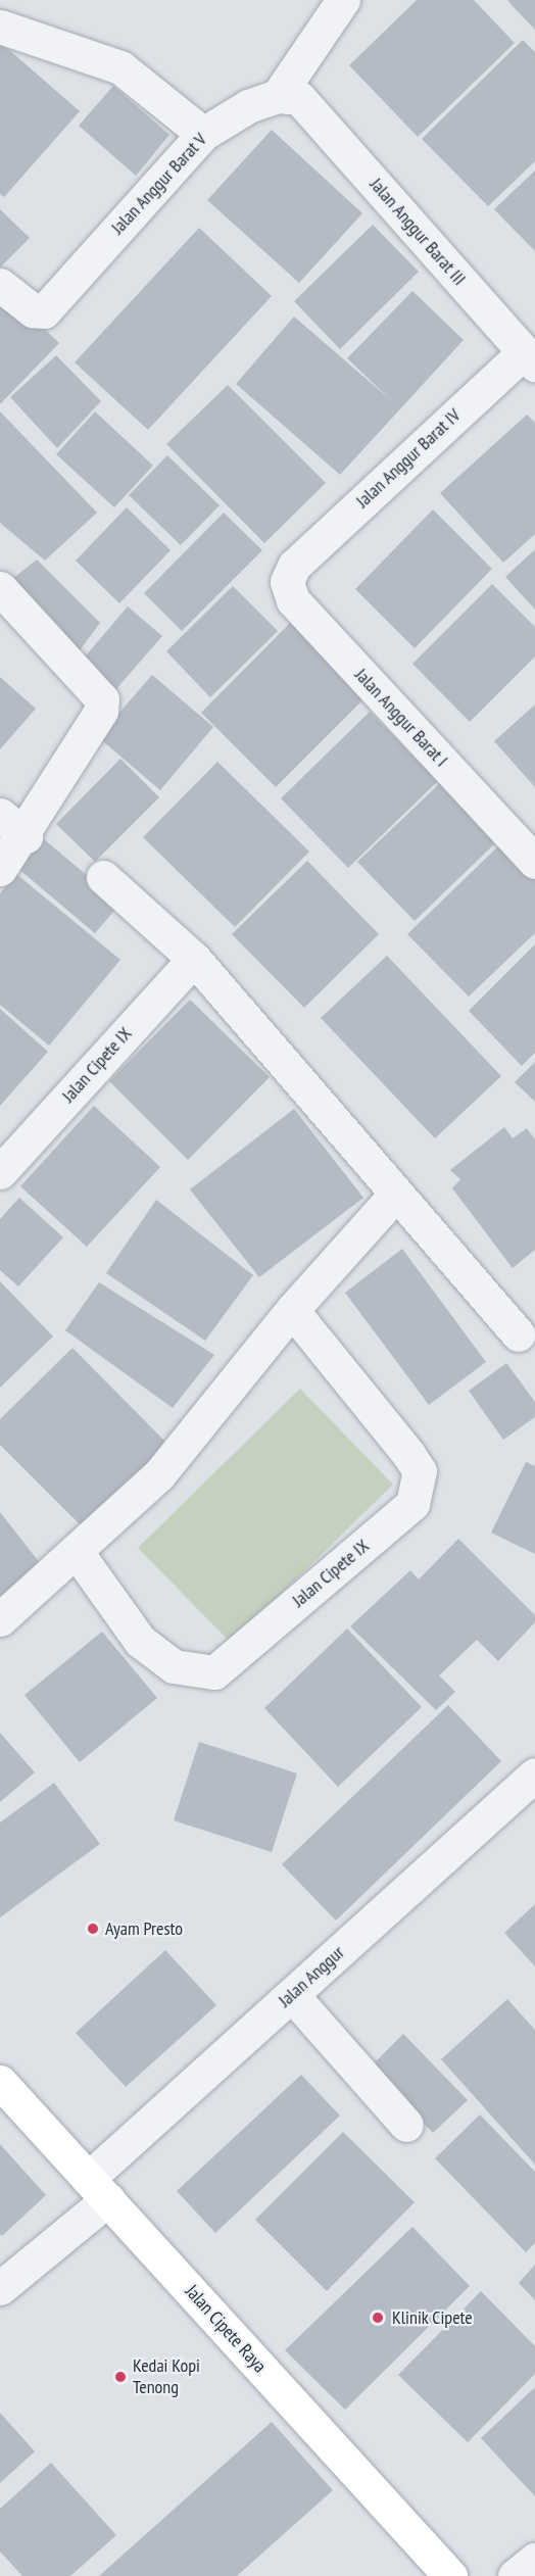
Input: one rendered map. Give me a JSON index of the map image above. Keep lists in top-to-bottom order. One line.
{"streets":{"main road":["Jalan Cipete Raya"],"street":["Jalan Anggur Barat V","Jalan Anggur Barat III","Jalan Anggur Barat IV","Jalan Anggur Barat I","Jalan Cipete IX","Jalan Anggur"]},"crossings":[["Jalan Anggur Barat V","Jalan Anggur Barat III"],["Jalan Anggur Barat III","Jalan Anggur Barat IV"],["Jalan Anggur Barat IV","Jalan Anggur Barat I"],["Jalan Anggur","Jalan Cipete Raya"]],"places":["Ayam Presto","Klinik Cipete","Kedai Kopi Tenong"]}
